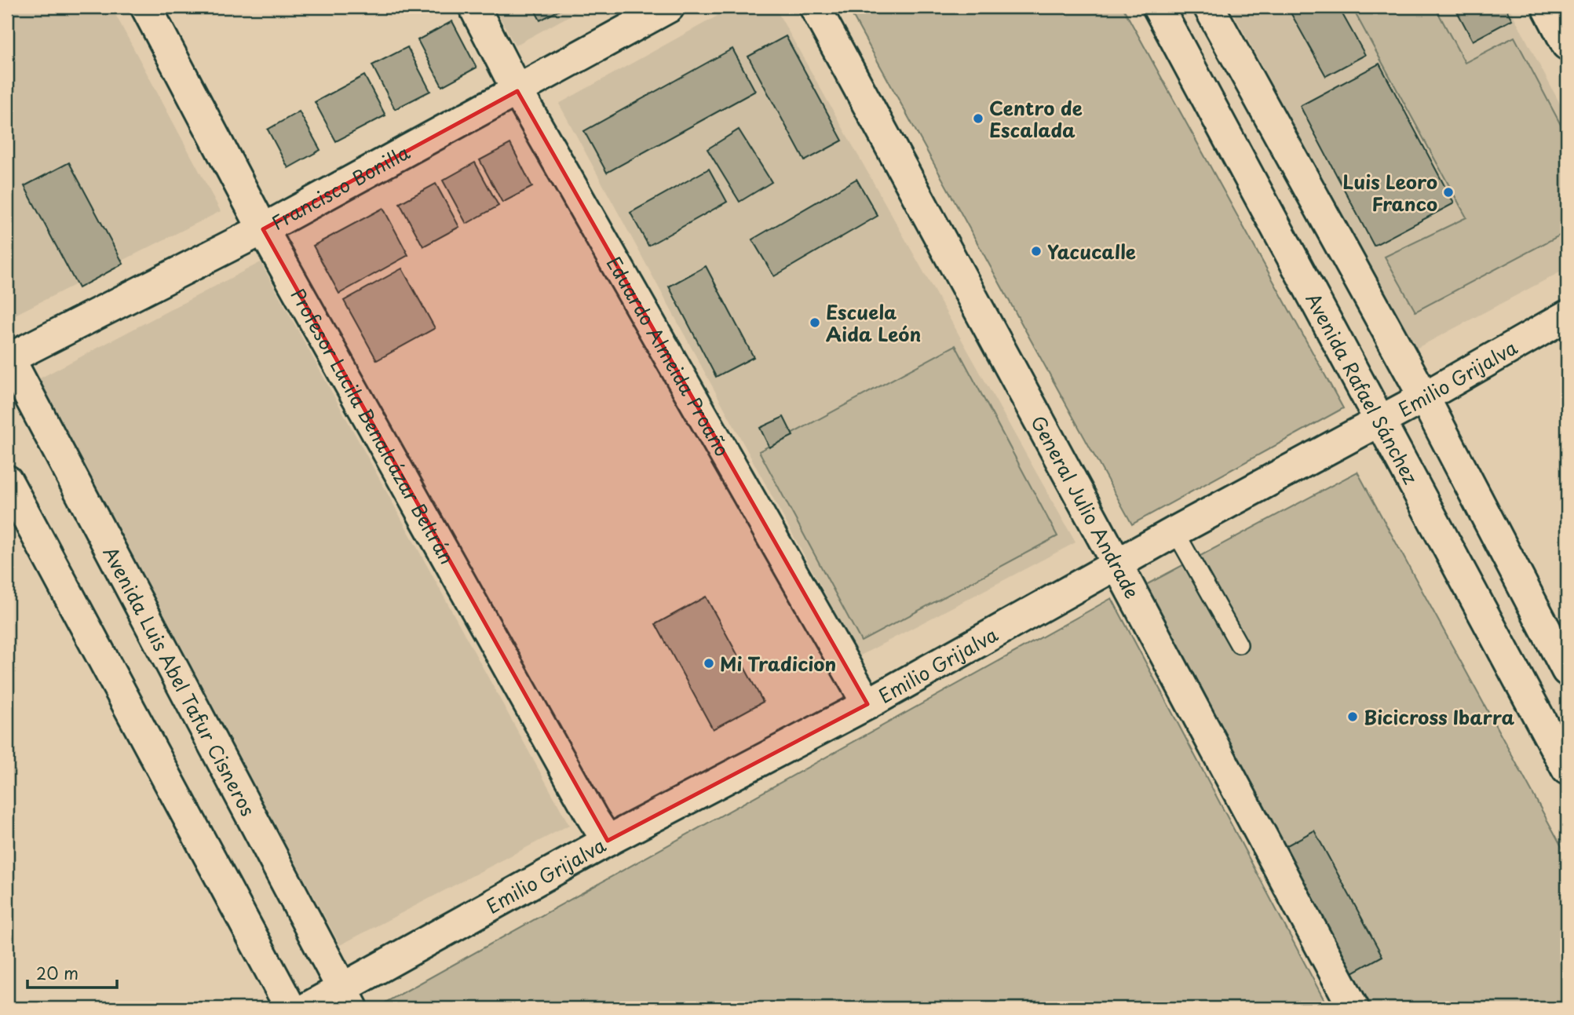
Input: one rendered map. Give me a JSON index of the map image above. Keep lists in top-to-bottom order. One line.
{"streets":{"street":["Francisco Bonilla","Eduardo Almeida Proaño","Emilio Grijalva","Avenida Rafael Sánchez","Profesor Lucila Benalcázar Beltrán","General Julio Andrade","Avenida Luis Abel Tafur Cisneros"]},"crossings":[["Francisco Bonilla","Eduardo Almeida Proaño"],["Francisco Bonilla","Profesor Lucila Benalcázar Beltrán"],["Francisco Bonilla","Avenida Luis Abel Tafur Cisneros"],["Eduardo Almeida Proaño","Emilio Grijalva"],["Emilio Grijalva","Avenida Rafael Sánchez"],["Emilio Grijalva","Profesor Lucila Benalcázar Beltrán"],["Emilio Grijalva","General Julio Andrade"],["Emilio Grijalva","Avenida Luis Abel Tafur Cisneros"]],"places":["Centro de Escalada","Luis Leoro Franco","Yacucalle","Escuela Aida León","Mi Tradicion","Bicicross Ibarra"],"scale_bar":"20 m"}
